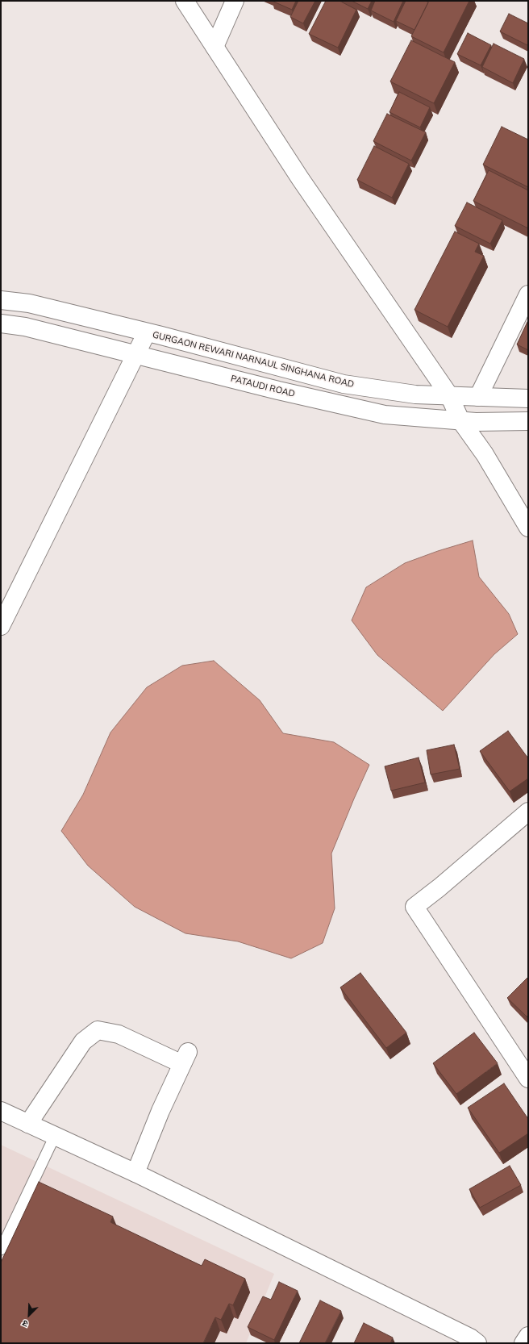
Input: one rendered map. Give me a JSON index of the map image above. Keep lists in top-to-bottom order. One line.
{"streets":{"street":["GURGAON REWARI NARNAUL SINGHANA ROAD","PATAUDI ROAD"]},"north":"bottom left"}
